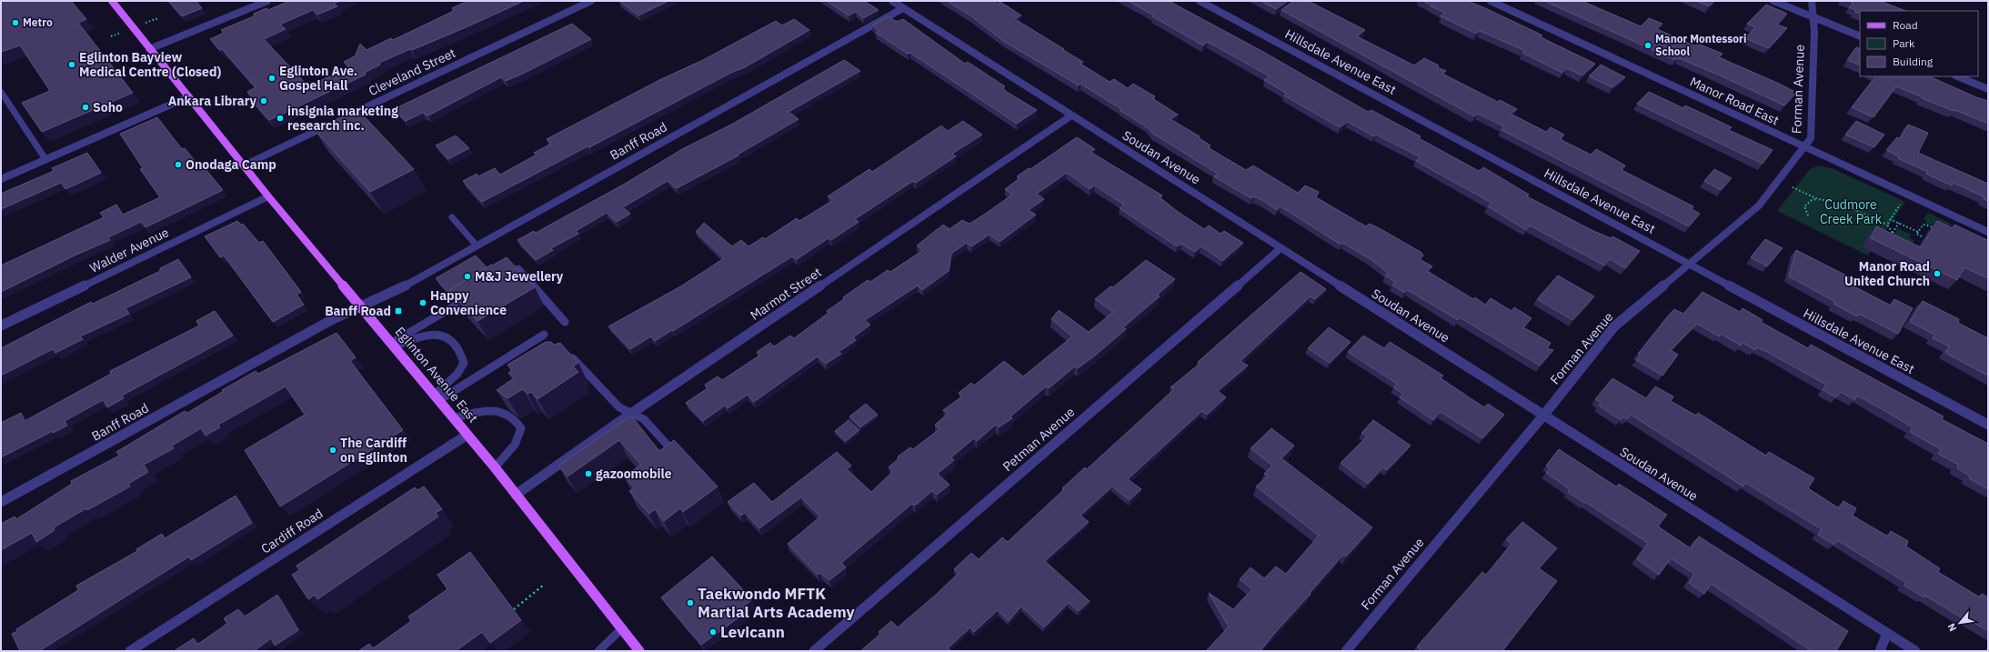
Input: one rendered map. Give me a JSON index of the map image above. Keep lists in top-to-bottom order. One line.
{"streets":{"main road":["Eglinton Avenue East"],"street":["Hillsdale Avenue East","Cleveland Street","Forman Avenue","Manor Road East","Banff Road","Soudan Avenue","Walder Avenue","Marmot Street","Petman Avenue","Cardiff Road"]},"crossings":[["Hillsdale Avenue East","Forman Avenue"],["Cleveland Street","Eglinton Avenue East"],["Forman Avenue","Manor Road East"],["Forman Avenue","Soudan Avenue"],["Banff Road","Soudan Avenue"],["Banff Road","Eglinton Avenue East"],["Soudan Avenue","Marmot Street"],["Soudan Avenue","Petman Avenue"],["Walder Avenue","Eglinton Avenue East"],["Marmot Street","Eglinton Avenue East"],["Eglinton Avenue East","Cardiff Road"]],"parks":["Cudmore Creek Park"],"places":{"other":["Metro","Manor Montessori School","Eglinton Bayview Medical Centre (Closed)","Eglinton Ave. Gospel Hall","Ankara Library","Soho","insignia marketing research inc.","Onodaga Camp","Manor Road United Church","M&J Jewellery","Happy Convenience","The Cardiff on Eglinton","gazoomobile","Taekwondo MFTK Martial Arts Academy","Levicann"],"transit":["Banff Road"]},"legend":["Road","Park","Building"],"north":"bottom left"}
